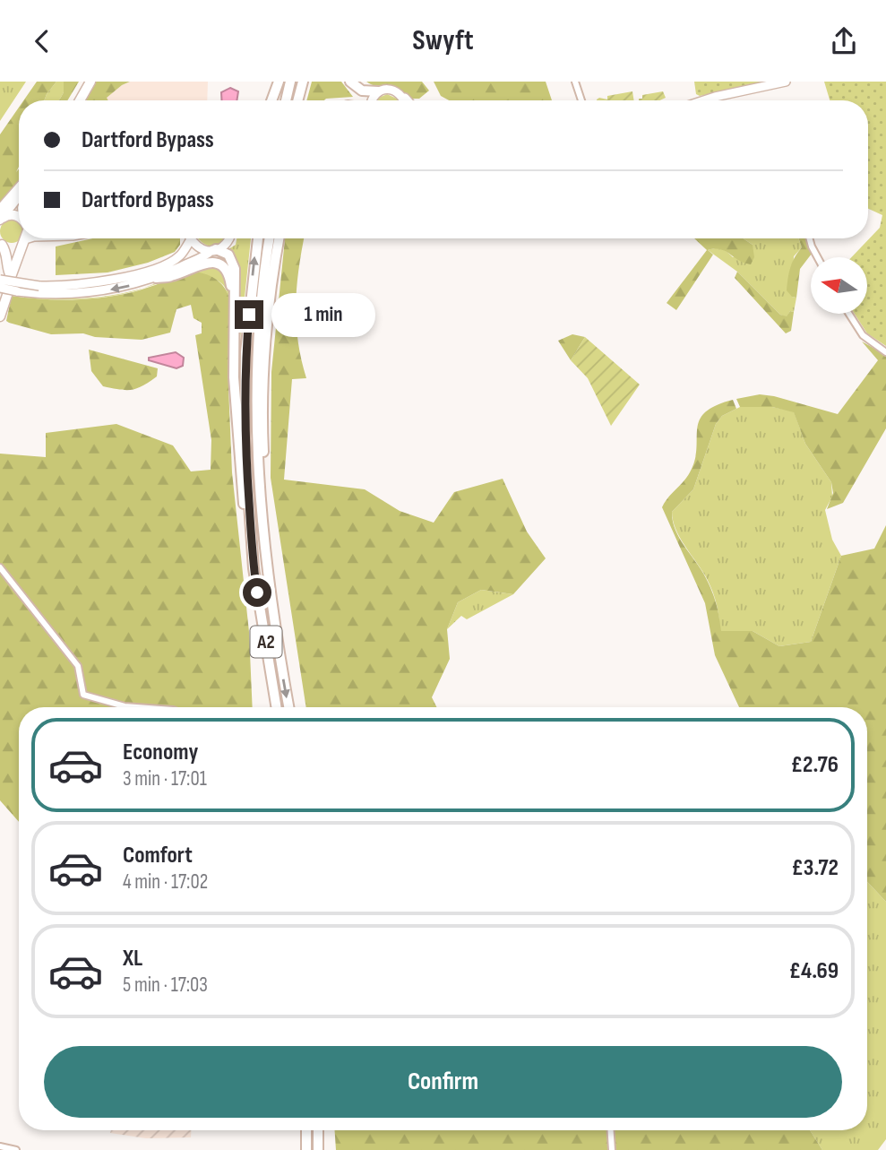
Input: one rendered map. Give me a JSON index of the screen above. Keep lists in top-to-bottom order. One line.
{"streets":{"highway":["A2"]},"north":"left","page":{"header":"Swyft","banner":["Dartford Bypass","Dartford Bypass"],"bubble":"1 min","list":[{"name":"Economy","note":"3 min · 17:01","value":"£2.76"},{"name":"Comfort","note":"4 min · 17:02","value":"£3.72"},{"name":"XL","note":"5 min · 17:03","value":"£4.69"}],"buttons":"Confirm"}}
